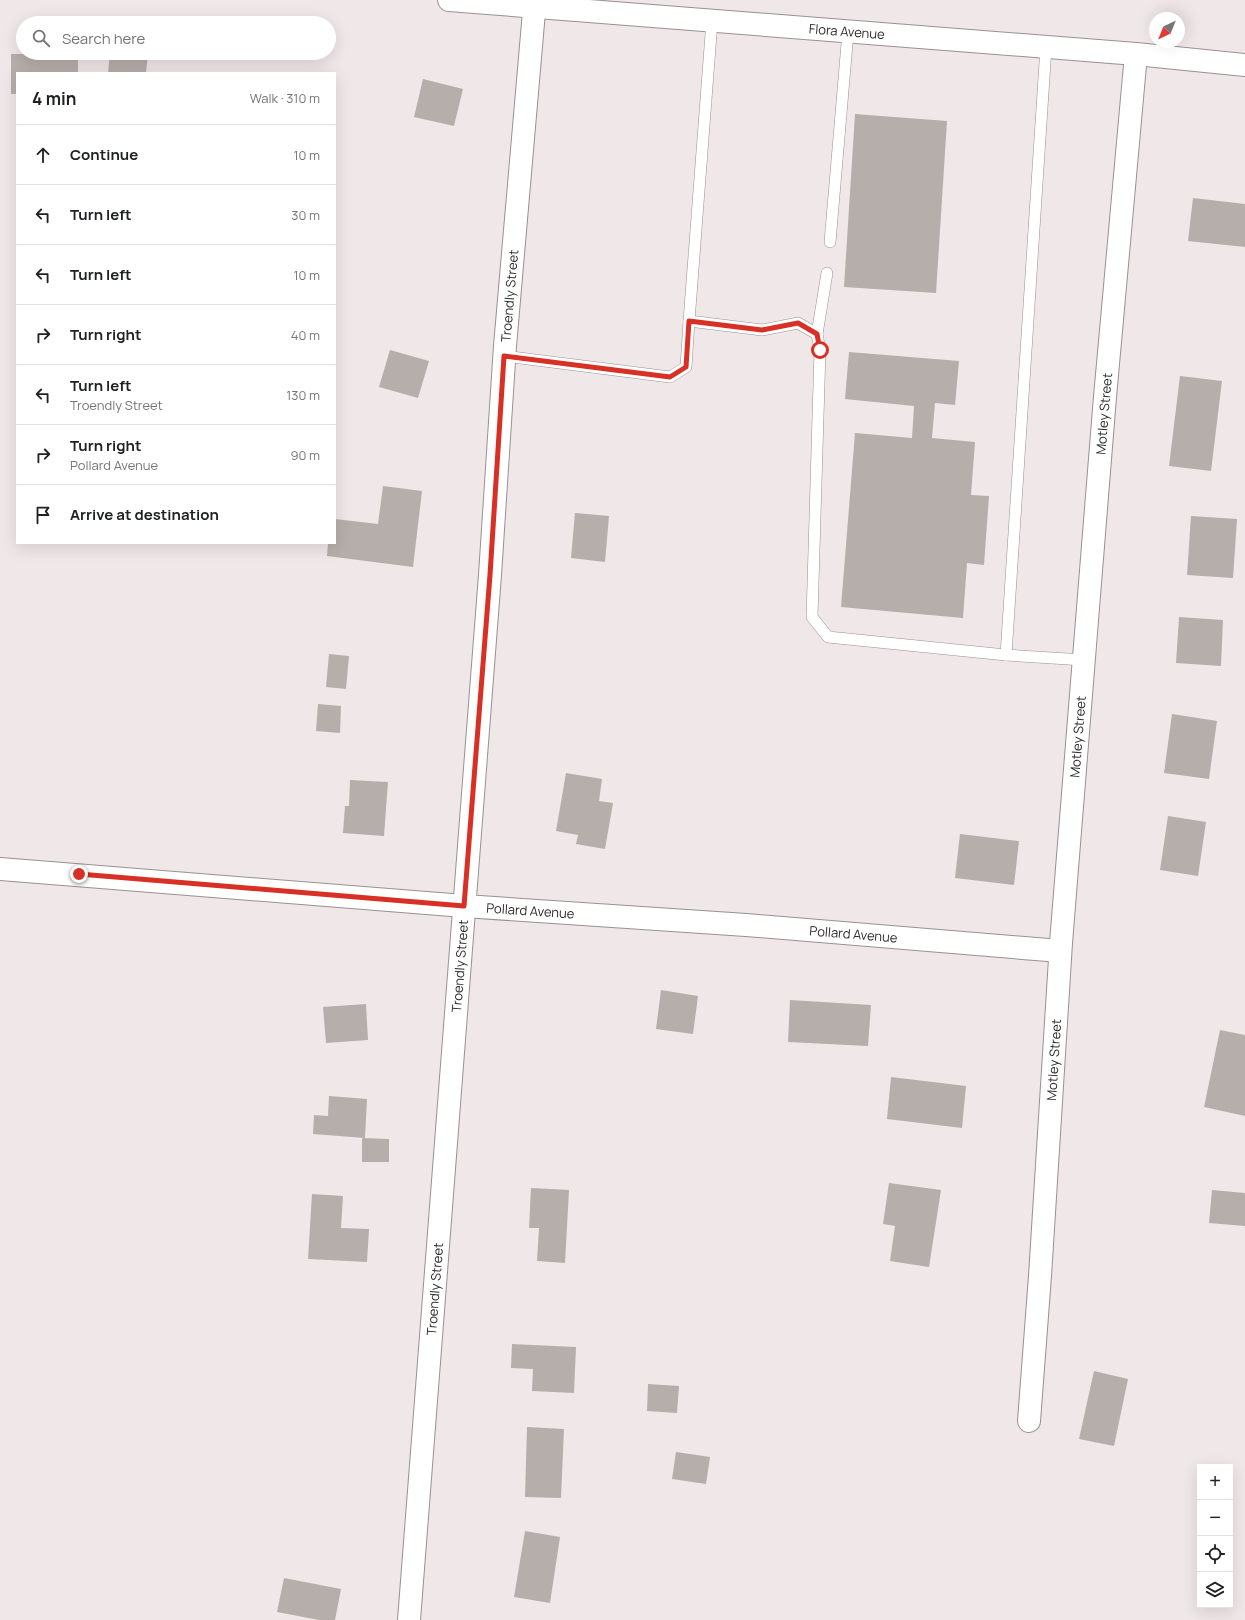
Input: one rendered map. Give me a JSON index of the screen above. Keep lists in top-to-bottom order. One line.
{"streets":{"street":["Flora Avenue","Troendly Street","Motley Street","Pollard Avenue"]},"crossings":[["Flora Avenue","Troendly Street"],["Flora Avenue","Motley Street"],["Troendly Street","Pollard Avenue"],["Motley Street","Pollard Avenue"]],"north":"bottom left","page":{"search":"Search here","heading":["4 min","Walk · 310 m"],"list":[["Continue","10 m"],["Turn left","30 m"],["Turn left","10 m"],["Turn right","40 m"],["Turn left","Troendly Street","130 m"],["Turn right","Pollard Avenue","90 m"],"Arrive at destination"],"map_buttons":["+","−"]}}
